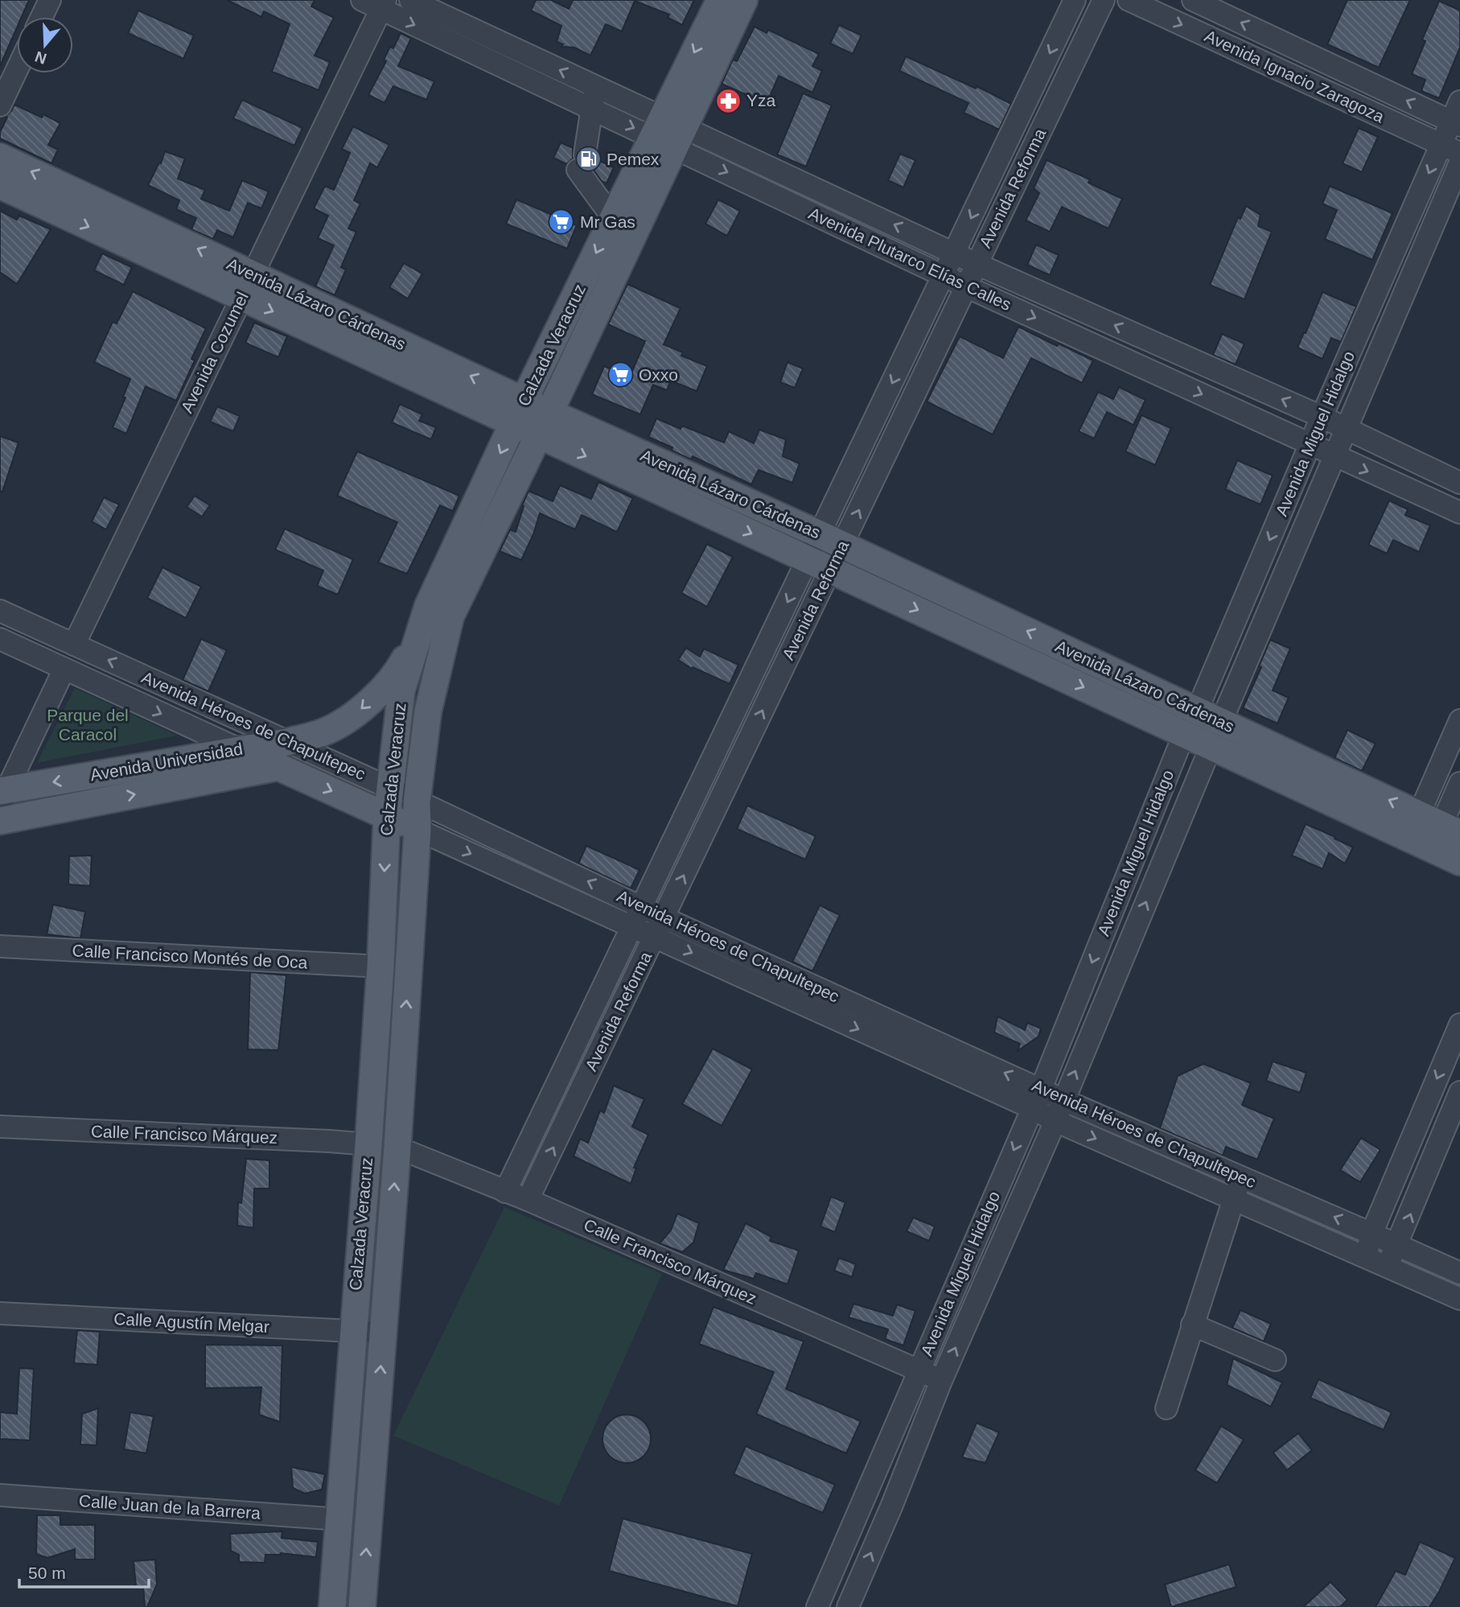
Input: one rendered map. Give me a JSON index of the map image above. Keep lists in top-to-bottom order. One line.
{"streets":{"main road":["Avenida Lázaro Cárdenas","Calzada Veracruz","Avenida Héroes de Chapultepec","Avenida Universidad"],"street":["Avenida Ignacio Zaragoza","Avenida Reforma","Avenida Plutarco Elías Calles","Avenida Cozumel","Avenida Miguel Hidalgo","Calle Francisco Montés de Oca","Calle Francisco Márquez","Calle Agustín Melgar","Calle Juan de la Barrera"]},"crossings":[["Avenida Ignacio Zaragoza","Avenida Miguel Hidalgo"],["Avenida Reforma","Avenida Plutarco Elías Calles"],["Avenida Reforma","Avenida Lázaro Cárdenas"],["Avenida Reforma","Avenida Héroes de Chapultepec"],["Avenida Reforma","Calle Francisco Márquez"],["Avenida Plutarco Elías Calles","Calzada Veracruz"],["Avenida Plutarco Elías Calles","Avenida Cozumel"],["Avenida Plutarco Elías Calles","Avenida Miguel Hidalgo"],["Avenida Lázaro Cárdenas","Calzada Veracruz"],["Avenida Lázaro Cárdenas","Avenida Cozumel"],["Avenida Lázaro Cárdenas","Avenida Miguel Hidalgo"],["Calzada Veracruz","Avenida Héroes de Chapultepec"],["Calzada Veracruz","Avenida Universidad"],["Calzada Veracruz","Calle Francisco Montés de Oca"],["Calzada Veracruz","Calle Francisco Márquez"],["Calzada Veracruz","Calle Agustín Melgar"],["Calzada Veracruz","Calle Juan de la Barrera"],["Avenida Cozumel","Avenida Héroes de Chapultepec"],["Avenida Miguel Hidalgo","Avenida Héroes de Chapultepec"],["Avenida Miguel Hidalgo","Calle Francisco Márquez"],["Avenida Héroes de Chapultepec","Avenida Universidad"]],"parks":["Parque del Caracol"],"places":{"pharmacy":["Yza"],"fuel station":["Pemex"],"supermarket":["Mr Gas","Oxxo"]},"scale_bar":"50 m","north":"bottom"}
